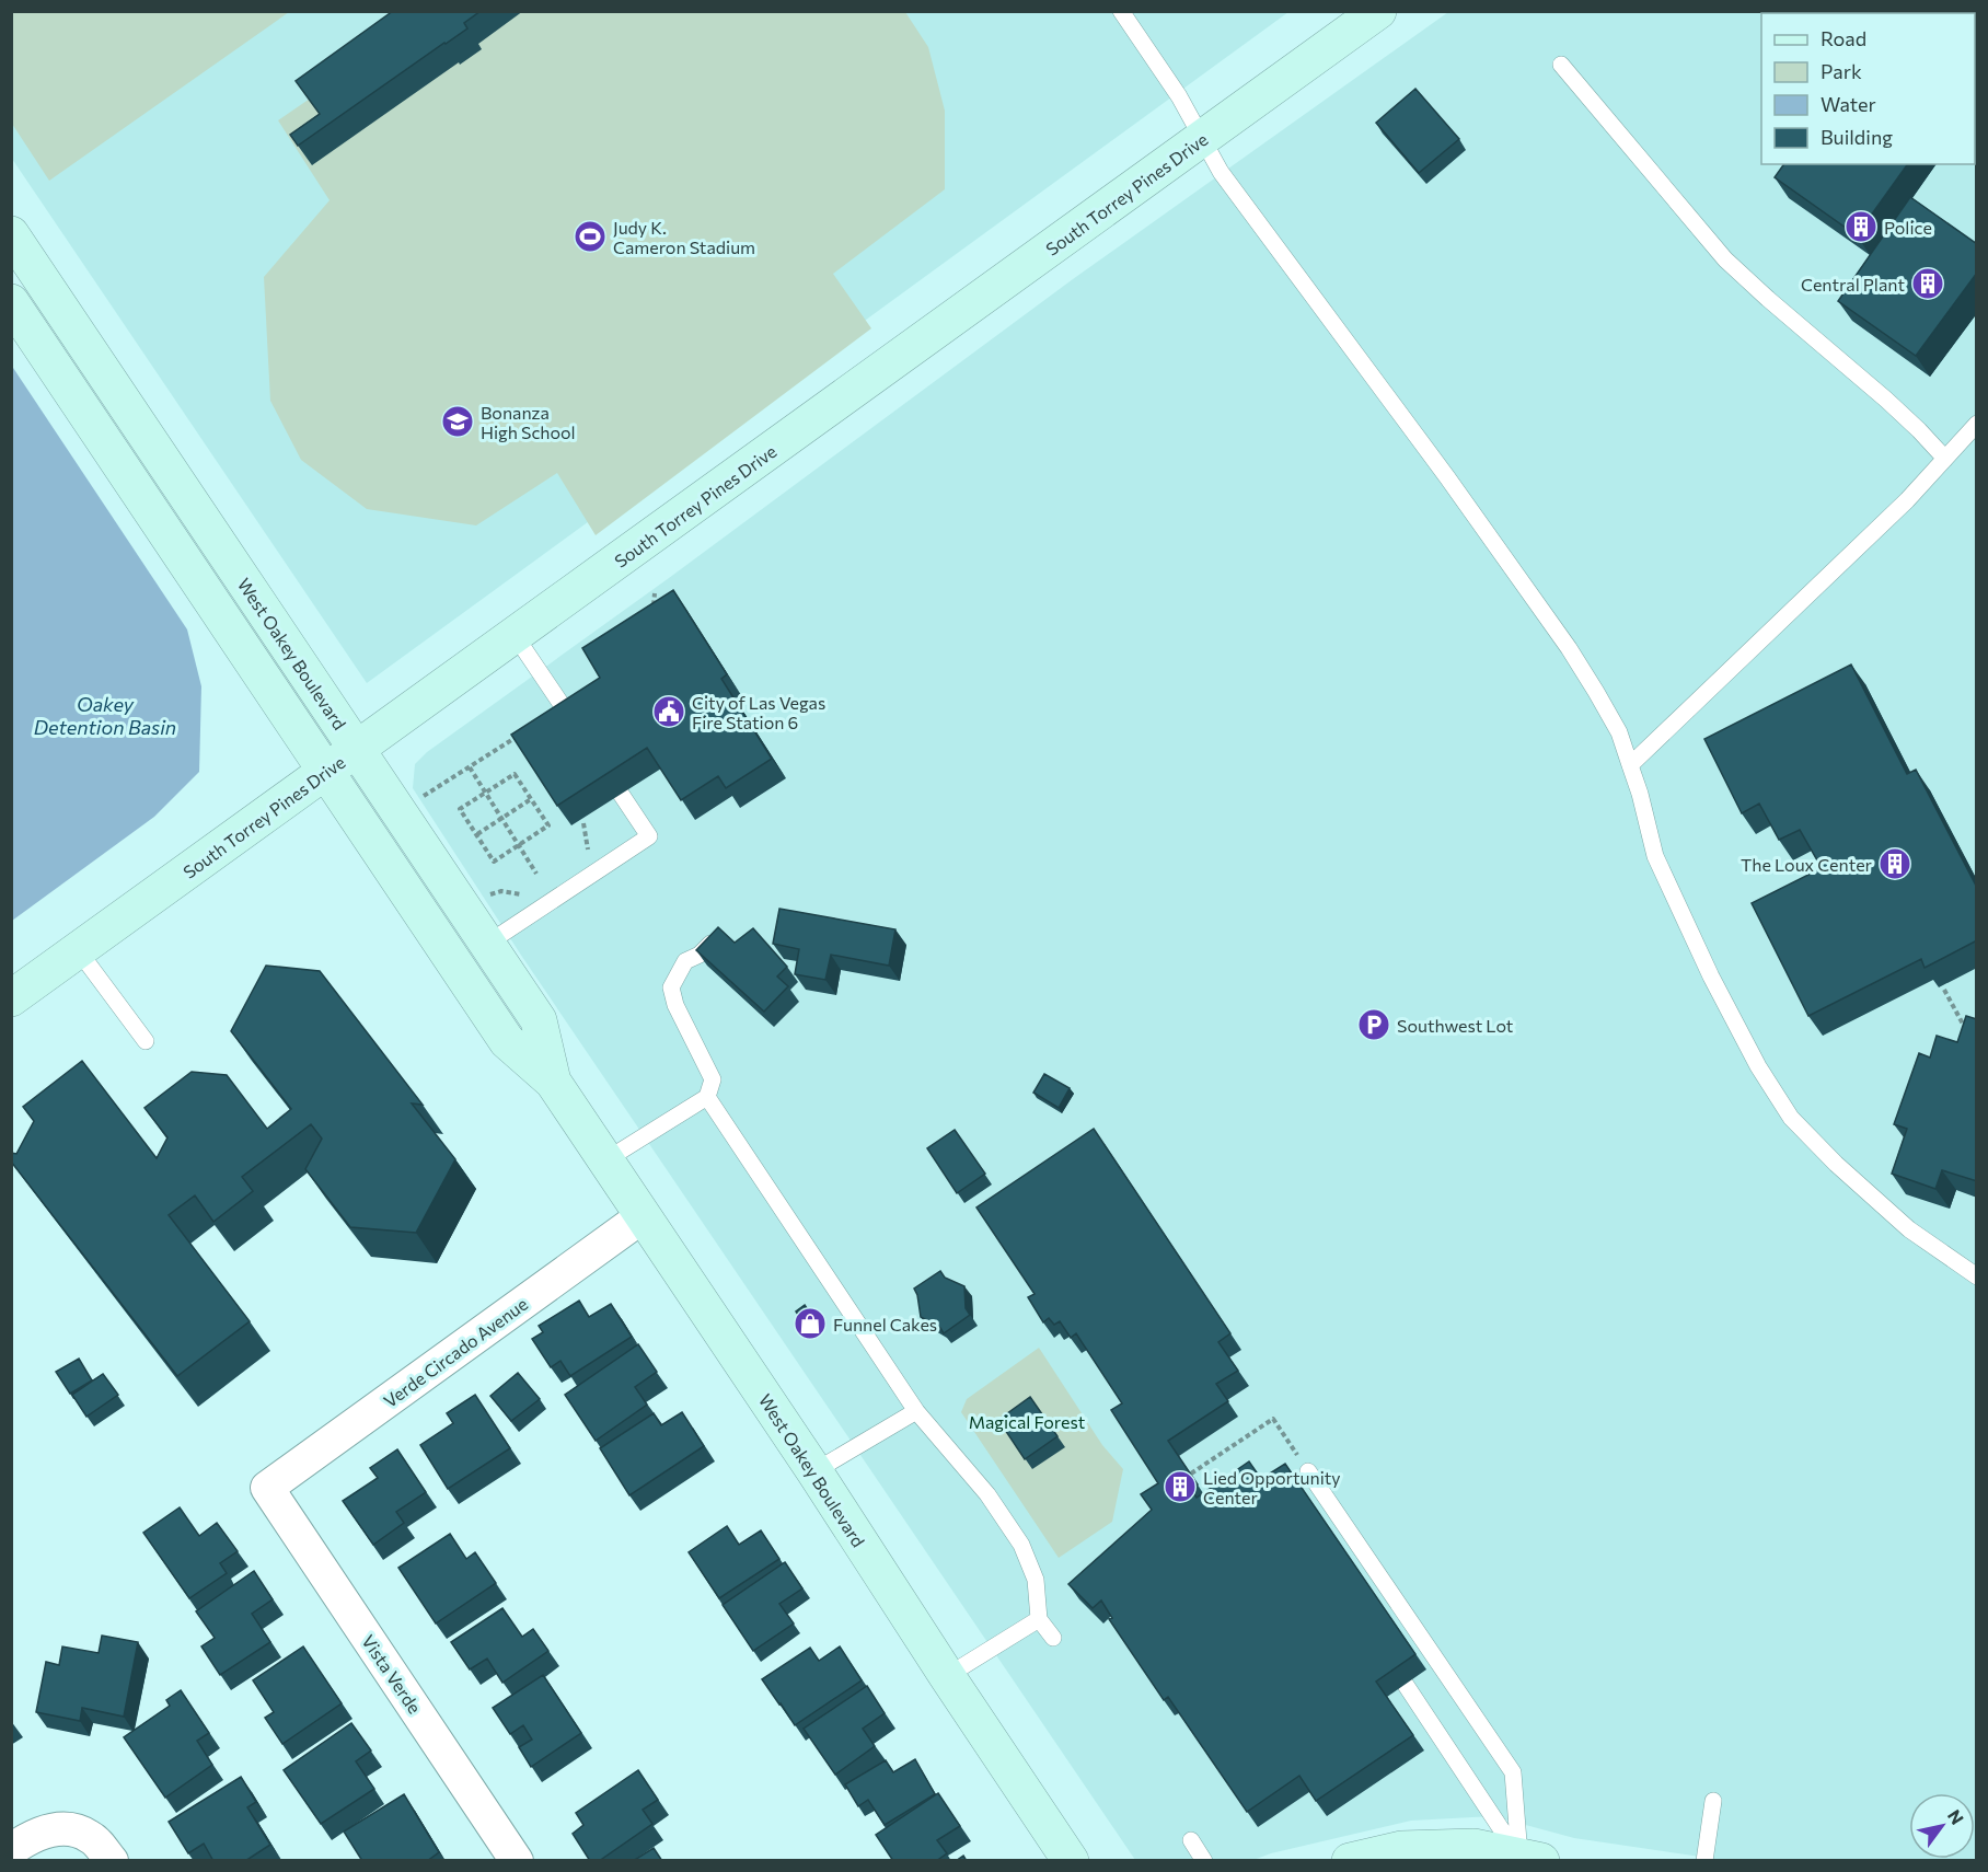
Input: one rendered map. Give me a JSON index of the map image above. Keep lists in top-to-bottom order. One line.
{"streets":{"main road":["South Torrey Pines Drive","West Oakey Boulevard"],"street":["Verde Circado Avenue","Vista Verde"]},"crossings":[["South Torrey Pines Drive","West Oakey Boulevard"],["West Oakey Boulevard","Verde Circado Avenue"],["Verde Circado Avenue","Vista Verde"]],"water":["Oakey Detention Basin"],"parks":["Magical Forest"],"places":{"building":["Police","Central Plant","The Loux Center","Lied Opportunity Center"],"sports":["Judy K. Cameron Stadium"],"school or university":["Bonanza High School"],"public building":["City of Las Vegas Fire Station 6"],"parking":["Southwest Lot"],"shop":["Funnel Cakes"]},"legend":["Road","Park","Water","Building"],"north":"top right"}
